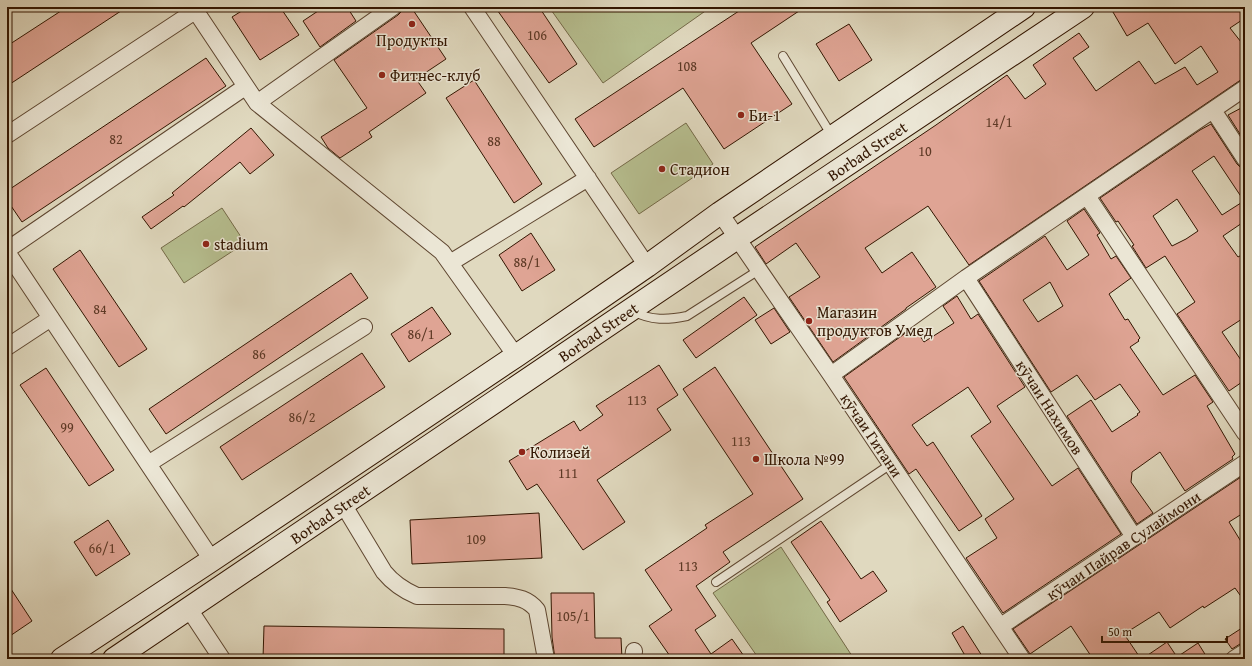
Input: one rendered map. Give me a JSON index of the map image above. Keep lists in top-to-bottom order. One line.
{"streets":{"main road":["Borbad Street"],"street":["кӯчаи Нахимов","кӯчаи Гитани","кӯчаи Пайрав Сулаймони"]},"crossings":[["Borbad Street","кӯчаи Гитани"],["кӯчаи Нахимов","кӯчаи Пайрав Сулаймони"],["кӯчаи Гитани","кӯчаи Пайрав Сулаймони"]],"places":["Продукты","Фитнес-клуб","Би-1","Стадион","stadium","Магазин продуктов Умед","Колизей","Школа №99"],"house_numbers":["106","108","14/1","82","88","10","88/1","84","86/1","86","113","86/2","99","113","111","109","66/1","113","105/1"],"scale_bar":"50 m"}
